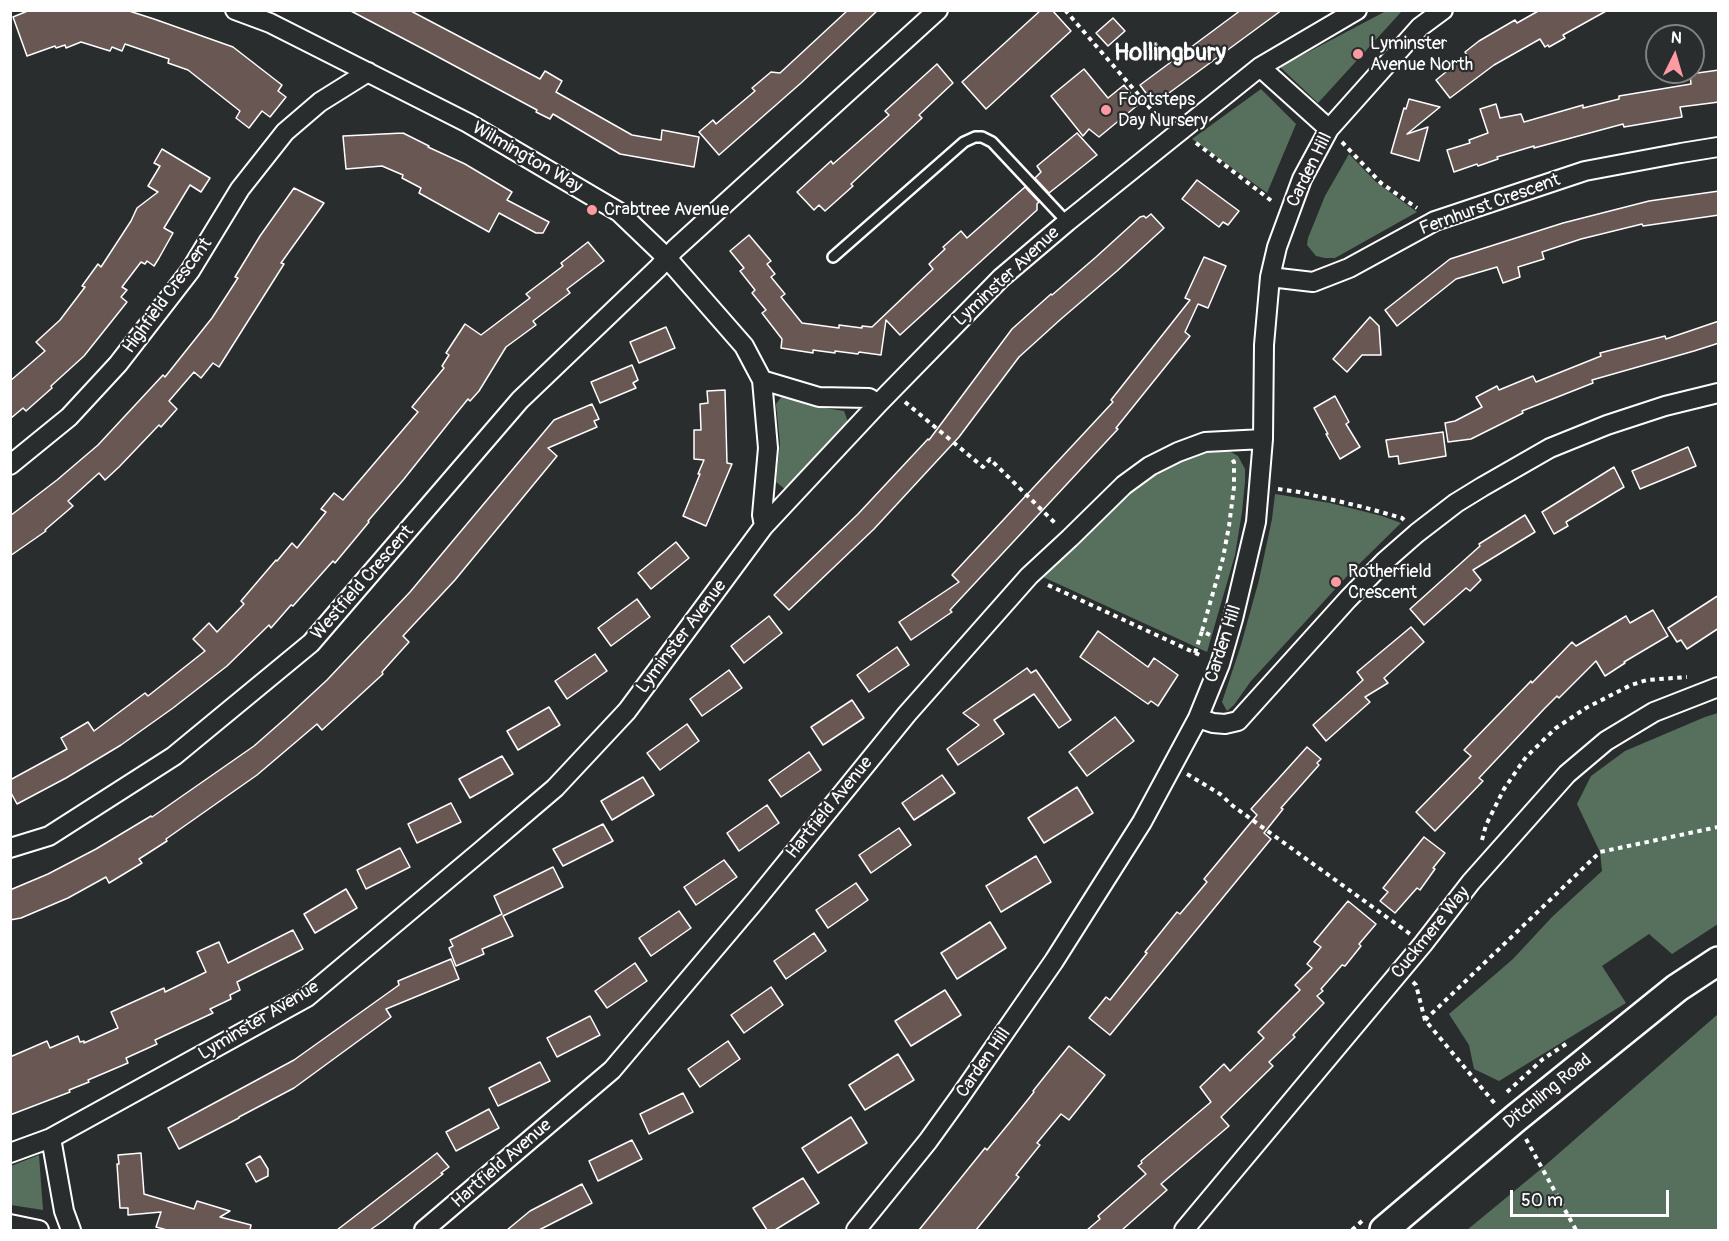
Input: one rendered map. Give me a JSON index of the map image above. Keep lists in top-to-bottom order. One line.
{"streets":{"street":["Wilmington Way","Carden Hill","Fernhurst Crescent","Lyminster Avenue","Highfield Crescent","Westfield Crescent","Hartfield Avenue","Cuckmere Way","Ditchling Road"]},"crossings":[["Wilmington Way","Lyminster Avenue"],["Wilmington Way","Highfield Crescent"],["Wilmington Way","Westfield Crescent"],["Carden Hill","Fernhurst Crescent"],["Carden Hill","Hartfield Avenue"]],"districts":["Hollingbury"],"places":["Lyminster Avenue North","Footsteps Day Nursery","Crabtree Avenue","Rotherfield Crescent"],"scale_bar":"50 m","north":"top"}
